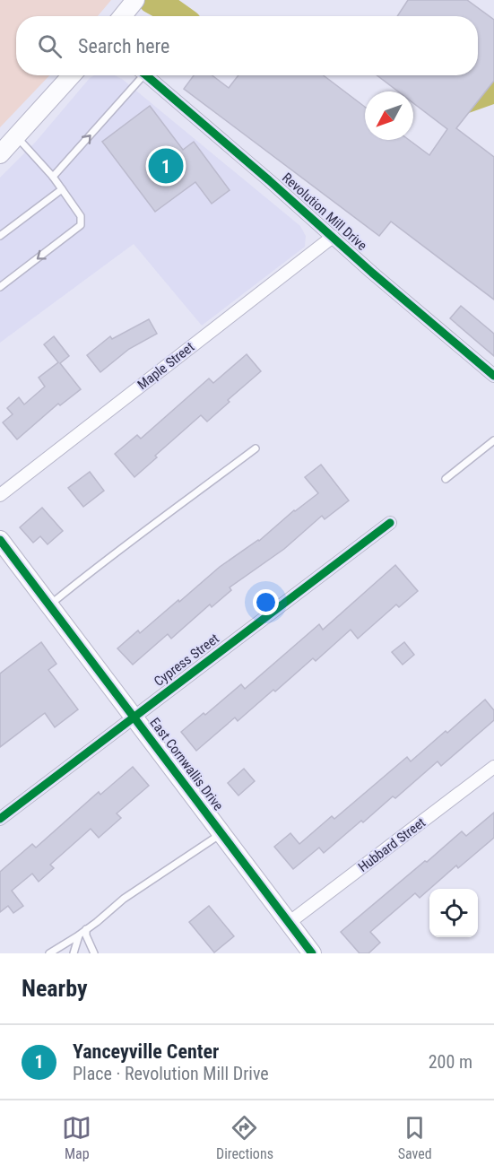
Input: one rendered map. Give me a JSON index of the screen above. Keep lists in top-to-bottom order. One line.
{"streets":{"main road":["East Cornwallis Drive"],"street":["Revolution Mill Drive","Maple Street","Cypress Street","Hubbard Street"]},"crossings":[["Revolution Mill Drive","Maple Street"],["Cypress Street","East Cornwallis Drive"],["East Cornwallis Drive","Hubbard Street"]],"north":"bottom left","page":{"search":"Search here","pins":"1","heading":"Nearby","list":[{"mark":"1","name":"Yanceyville Center","note":"Place · Revolution Mill Drive","value":"200 m"}],"nav":["Map","Directions","Saved"]}}
